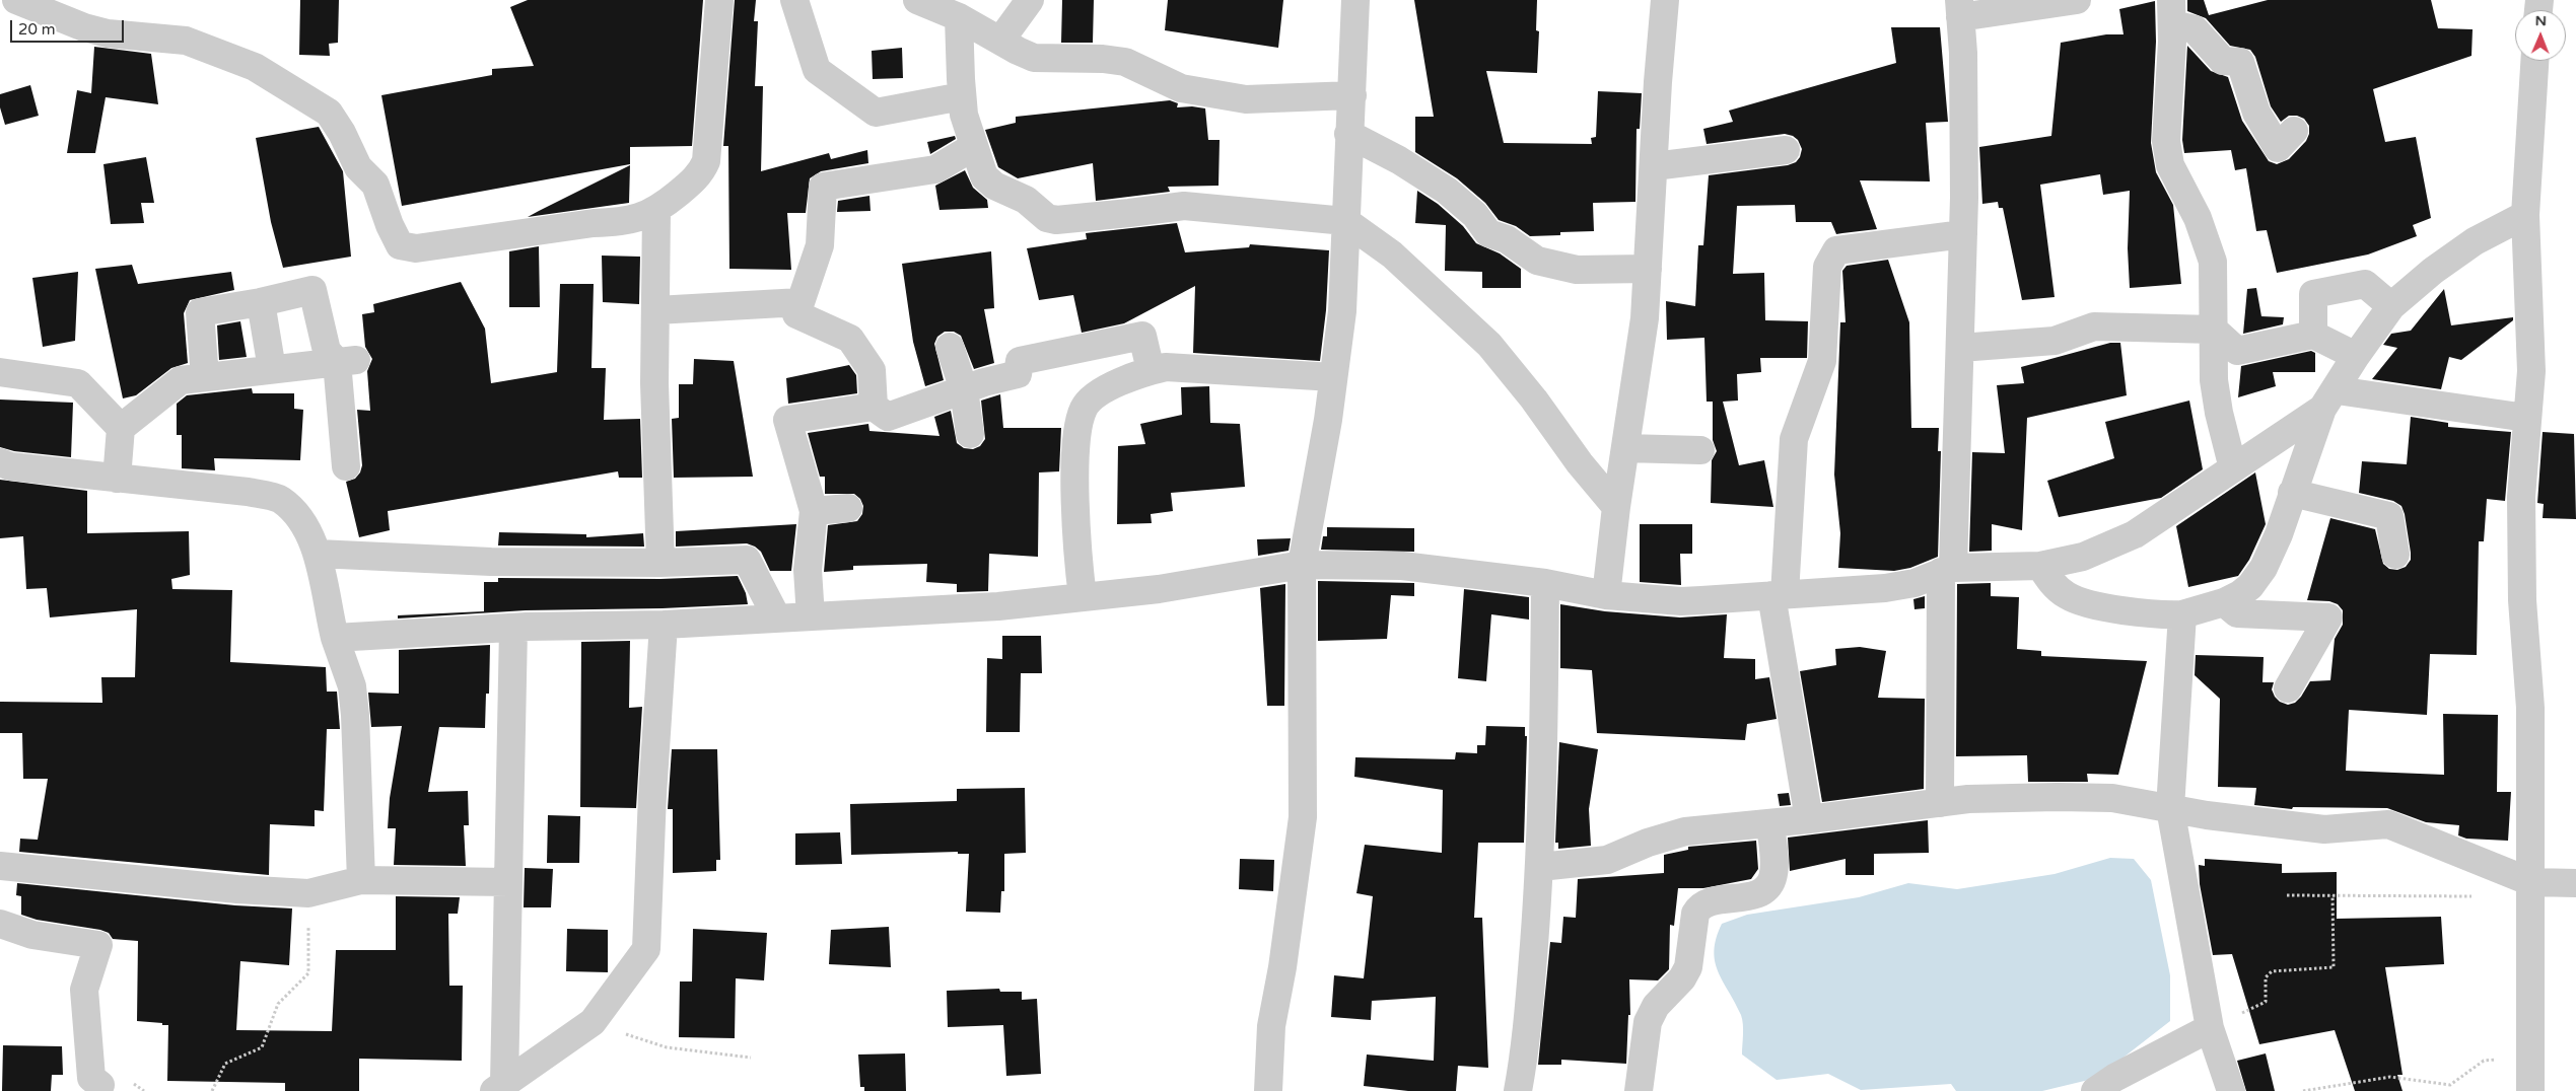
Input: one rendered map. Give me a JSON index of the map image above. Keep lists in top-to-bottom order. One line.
{"scale_bar":"20 m","north":"top"}
